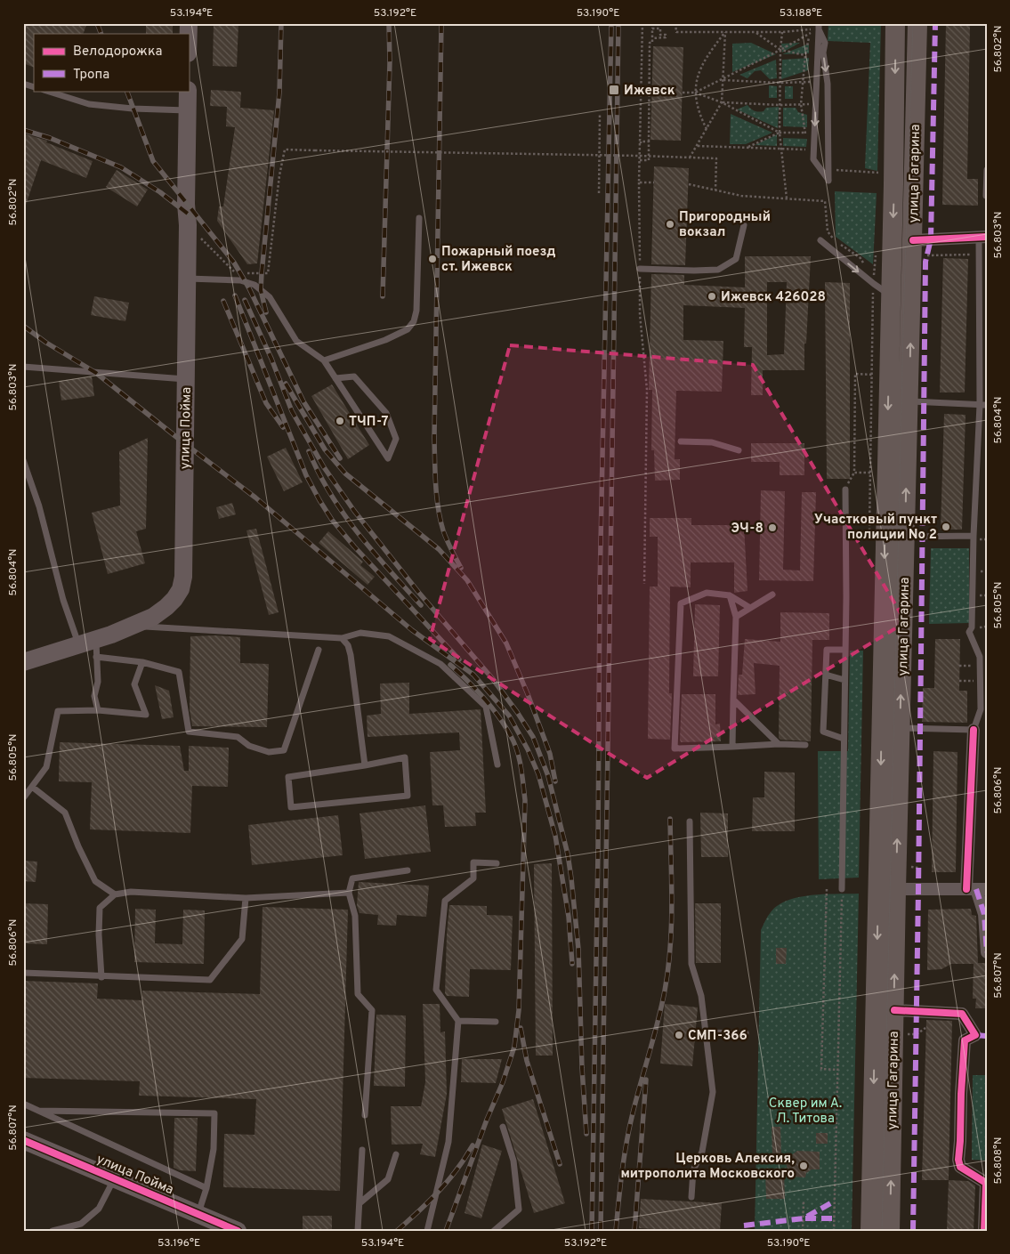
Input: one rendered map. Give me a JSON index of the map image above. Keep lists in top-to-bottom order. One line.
{"streets":{"main road":["улица Гагарина","улица Пойма"]},"parks":["Сквер им А. Л. Титова"],"places":{"transit":["Ижевск"],"other":["Пригородный вокзал","Пожарный поезд ст. Ижевск","Ижевск 426028","ТЧП-7","Участковый пункт полиции No 2","ЭЧ-8","СМП-366","Церковь Алексия, митрополита Московского"]},"legend":["Велодорожка","Тропа"],"coordinates":["53.194°E","53.192°E","53.190°E","53.188°E","56.802°N","56.803°N","56.804°N","56.805°N","56.806°N","56.807°N","56.808°N","53.196°E"]}
